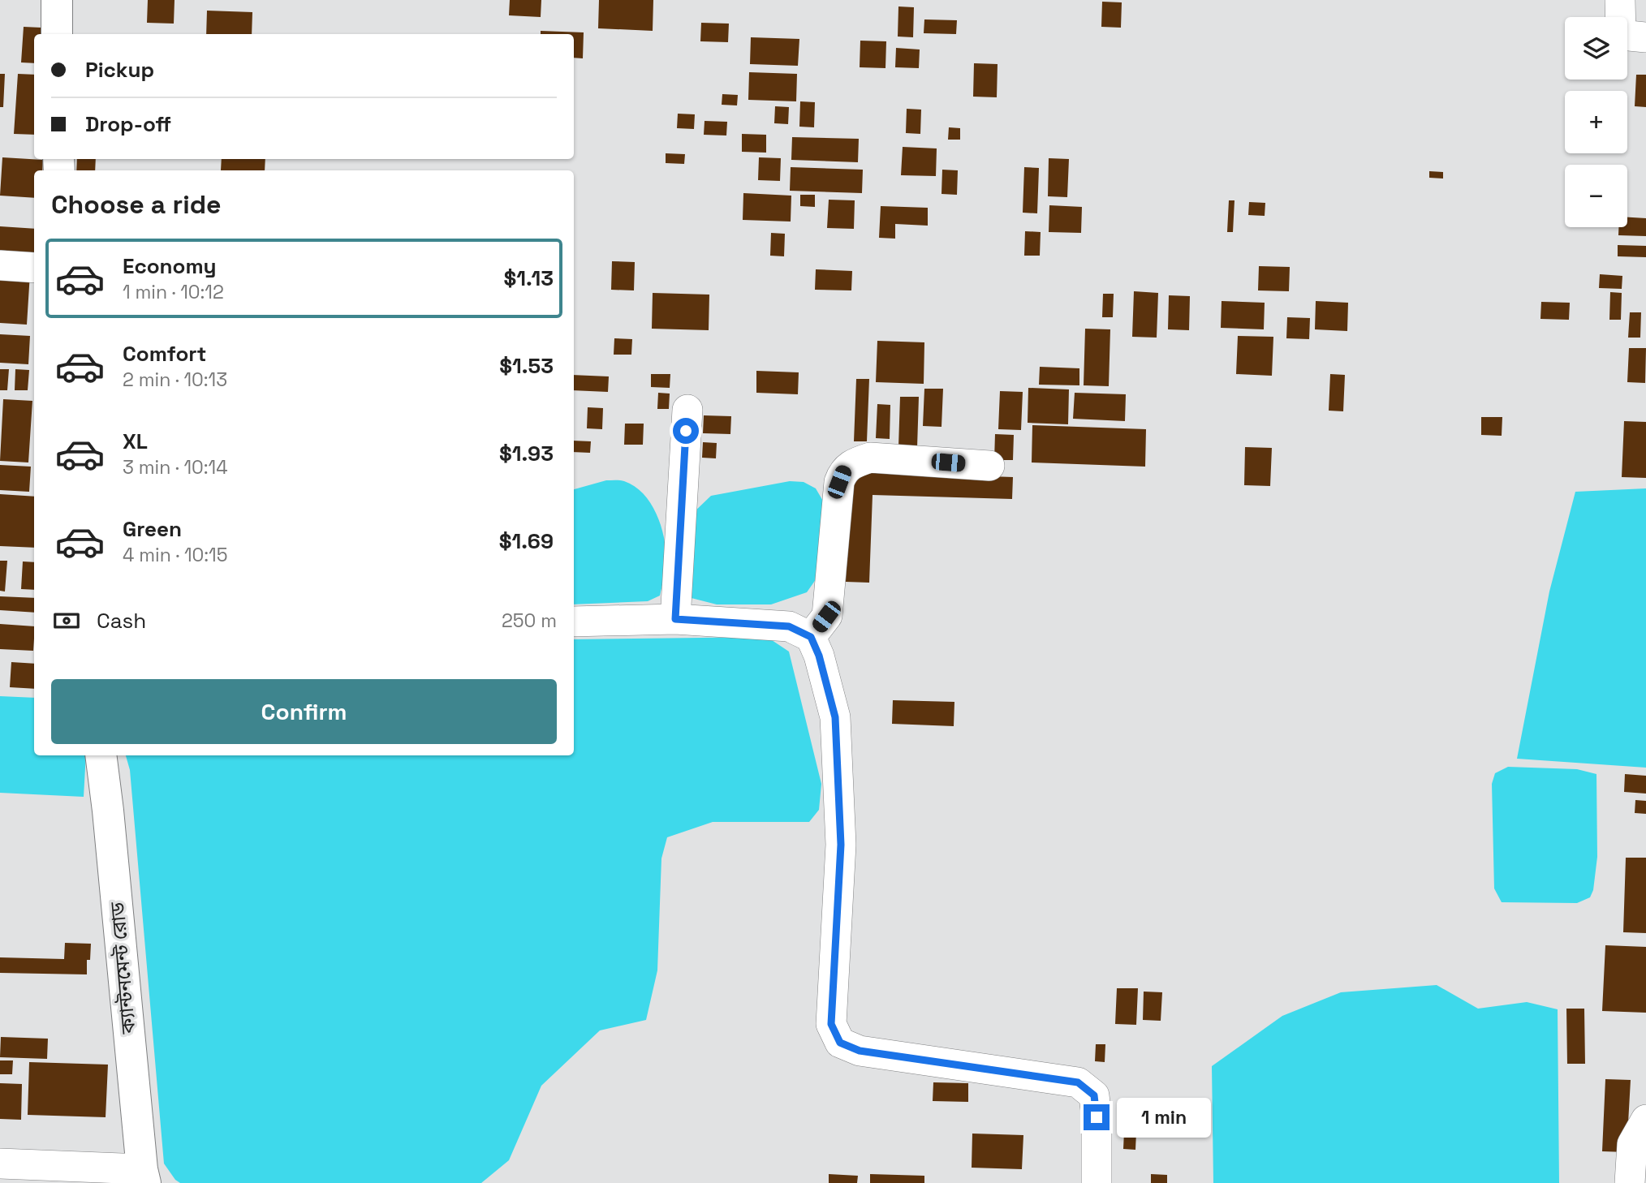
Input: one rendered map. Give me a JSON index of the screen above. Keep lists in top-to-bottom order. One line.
{"streets":{"main road":["ক্যান্টনমেন্ট রোড"]},"page":{"map_buttons":["+","−"],"banner":["Pickup","Drop-off"],"heading":"Choose a ride","list":[{"name":"Economy","note":"1 min · 10:12","value":"$1.13"},{"name":"Comfort","note":"2 min · 10:13","value":"$1.53"},{"name":"XL","note":"3 min · 10:14","value":"$1.93"},{"name":"Green","note":"4 min · 10:15","value":"$1.69"}],"pay":["Cash","250 m"],"buttons":"Confirm","bubble":"1 min"}}
